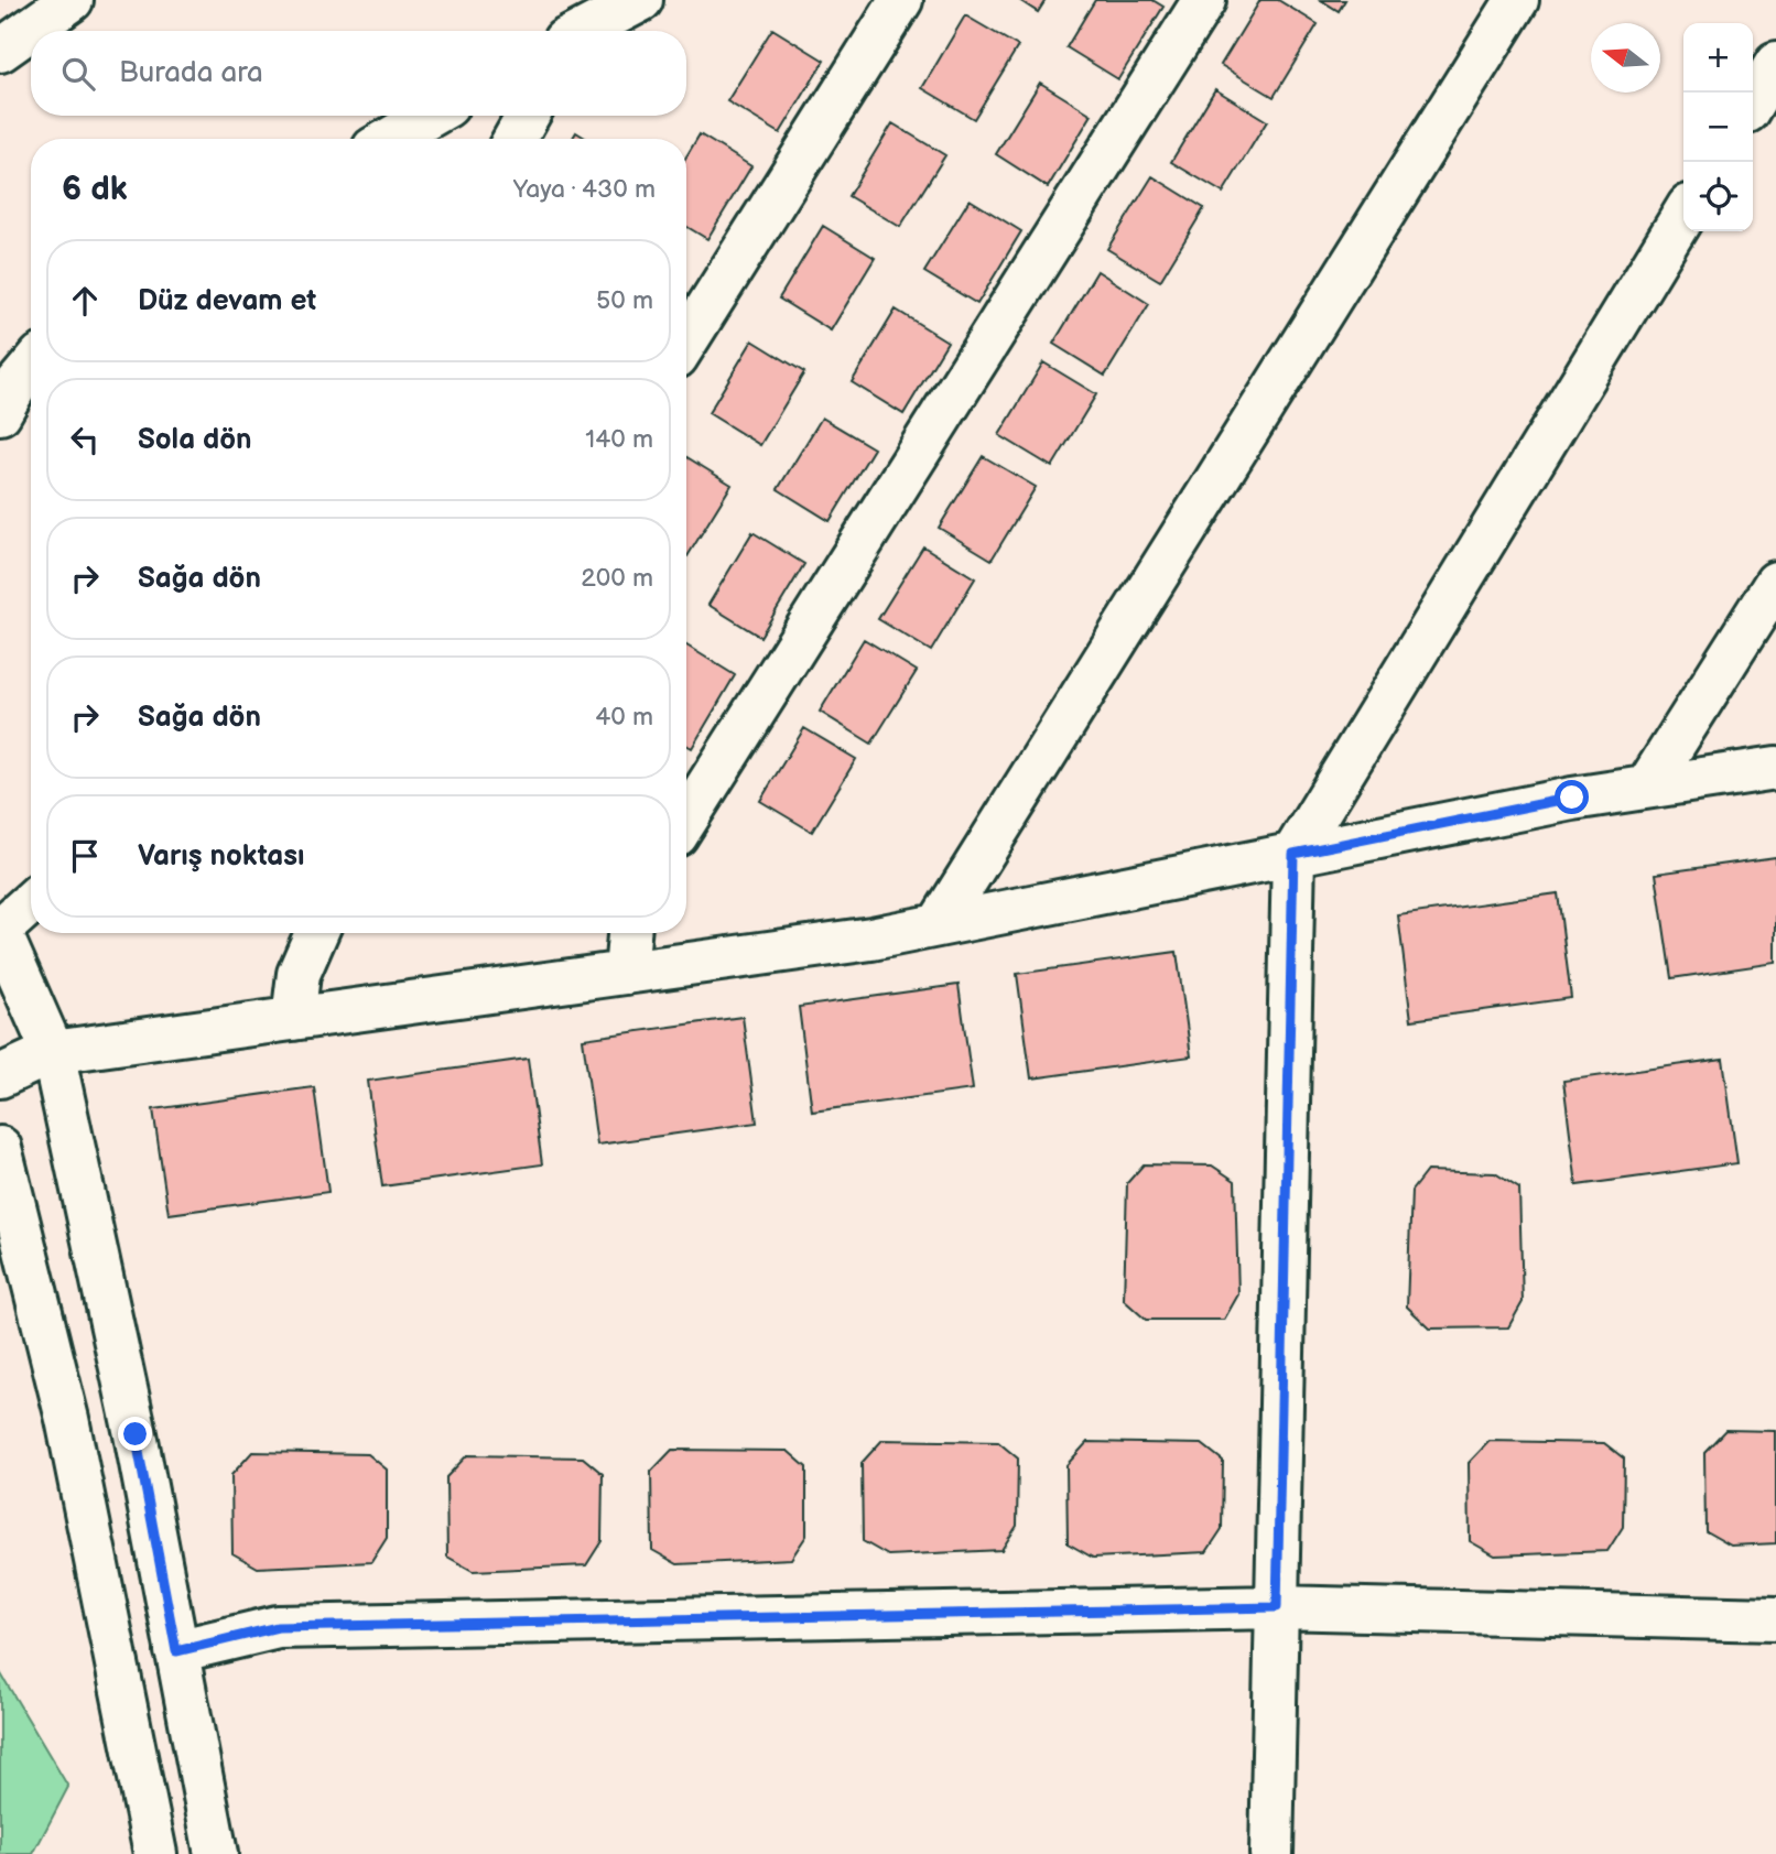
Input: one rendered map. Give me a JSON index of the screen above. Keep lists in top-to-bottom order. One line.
{"north":"left","page":{"map_buttons":["+","−"],"search":"Burada ara","heading":["6 dk","Yaya · 430 m"],"list":[["Düz devam et","50 m"],["Sola dön","140 m"],["Sağa dön","200 m"],["Sağa dön","40 m"],"Varış noktası"]}}
